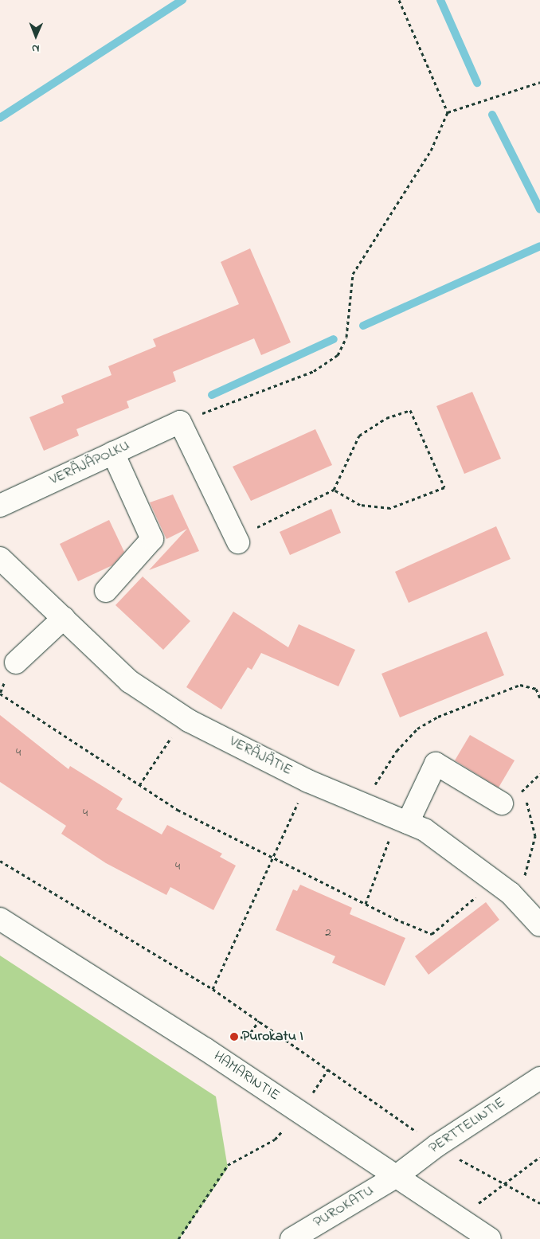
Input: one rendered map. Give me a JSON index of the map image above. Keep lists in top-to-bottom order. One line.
{"streets":{"street":["VERÄJÄPOLKU","VERÄJÄTIE","HAMARINTIE","PERTTELINTIE","PUROKATU"]},"crossings":[["HAMARINTIE","PERTTELINTIE"],["HAMARINTIE","PUROKATU"],["PERTTELINTIE","PUROKATU"]],"places":["Purokatu I"],"house_numbers":["4","4","4","2"],"north":"bottom"}
